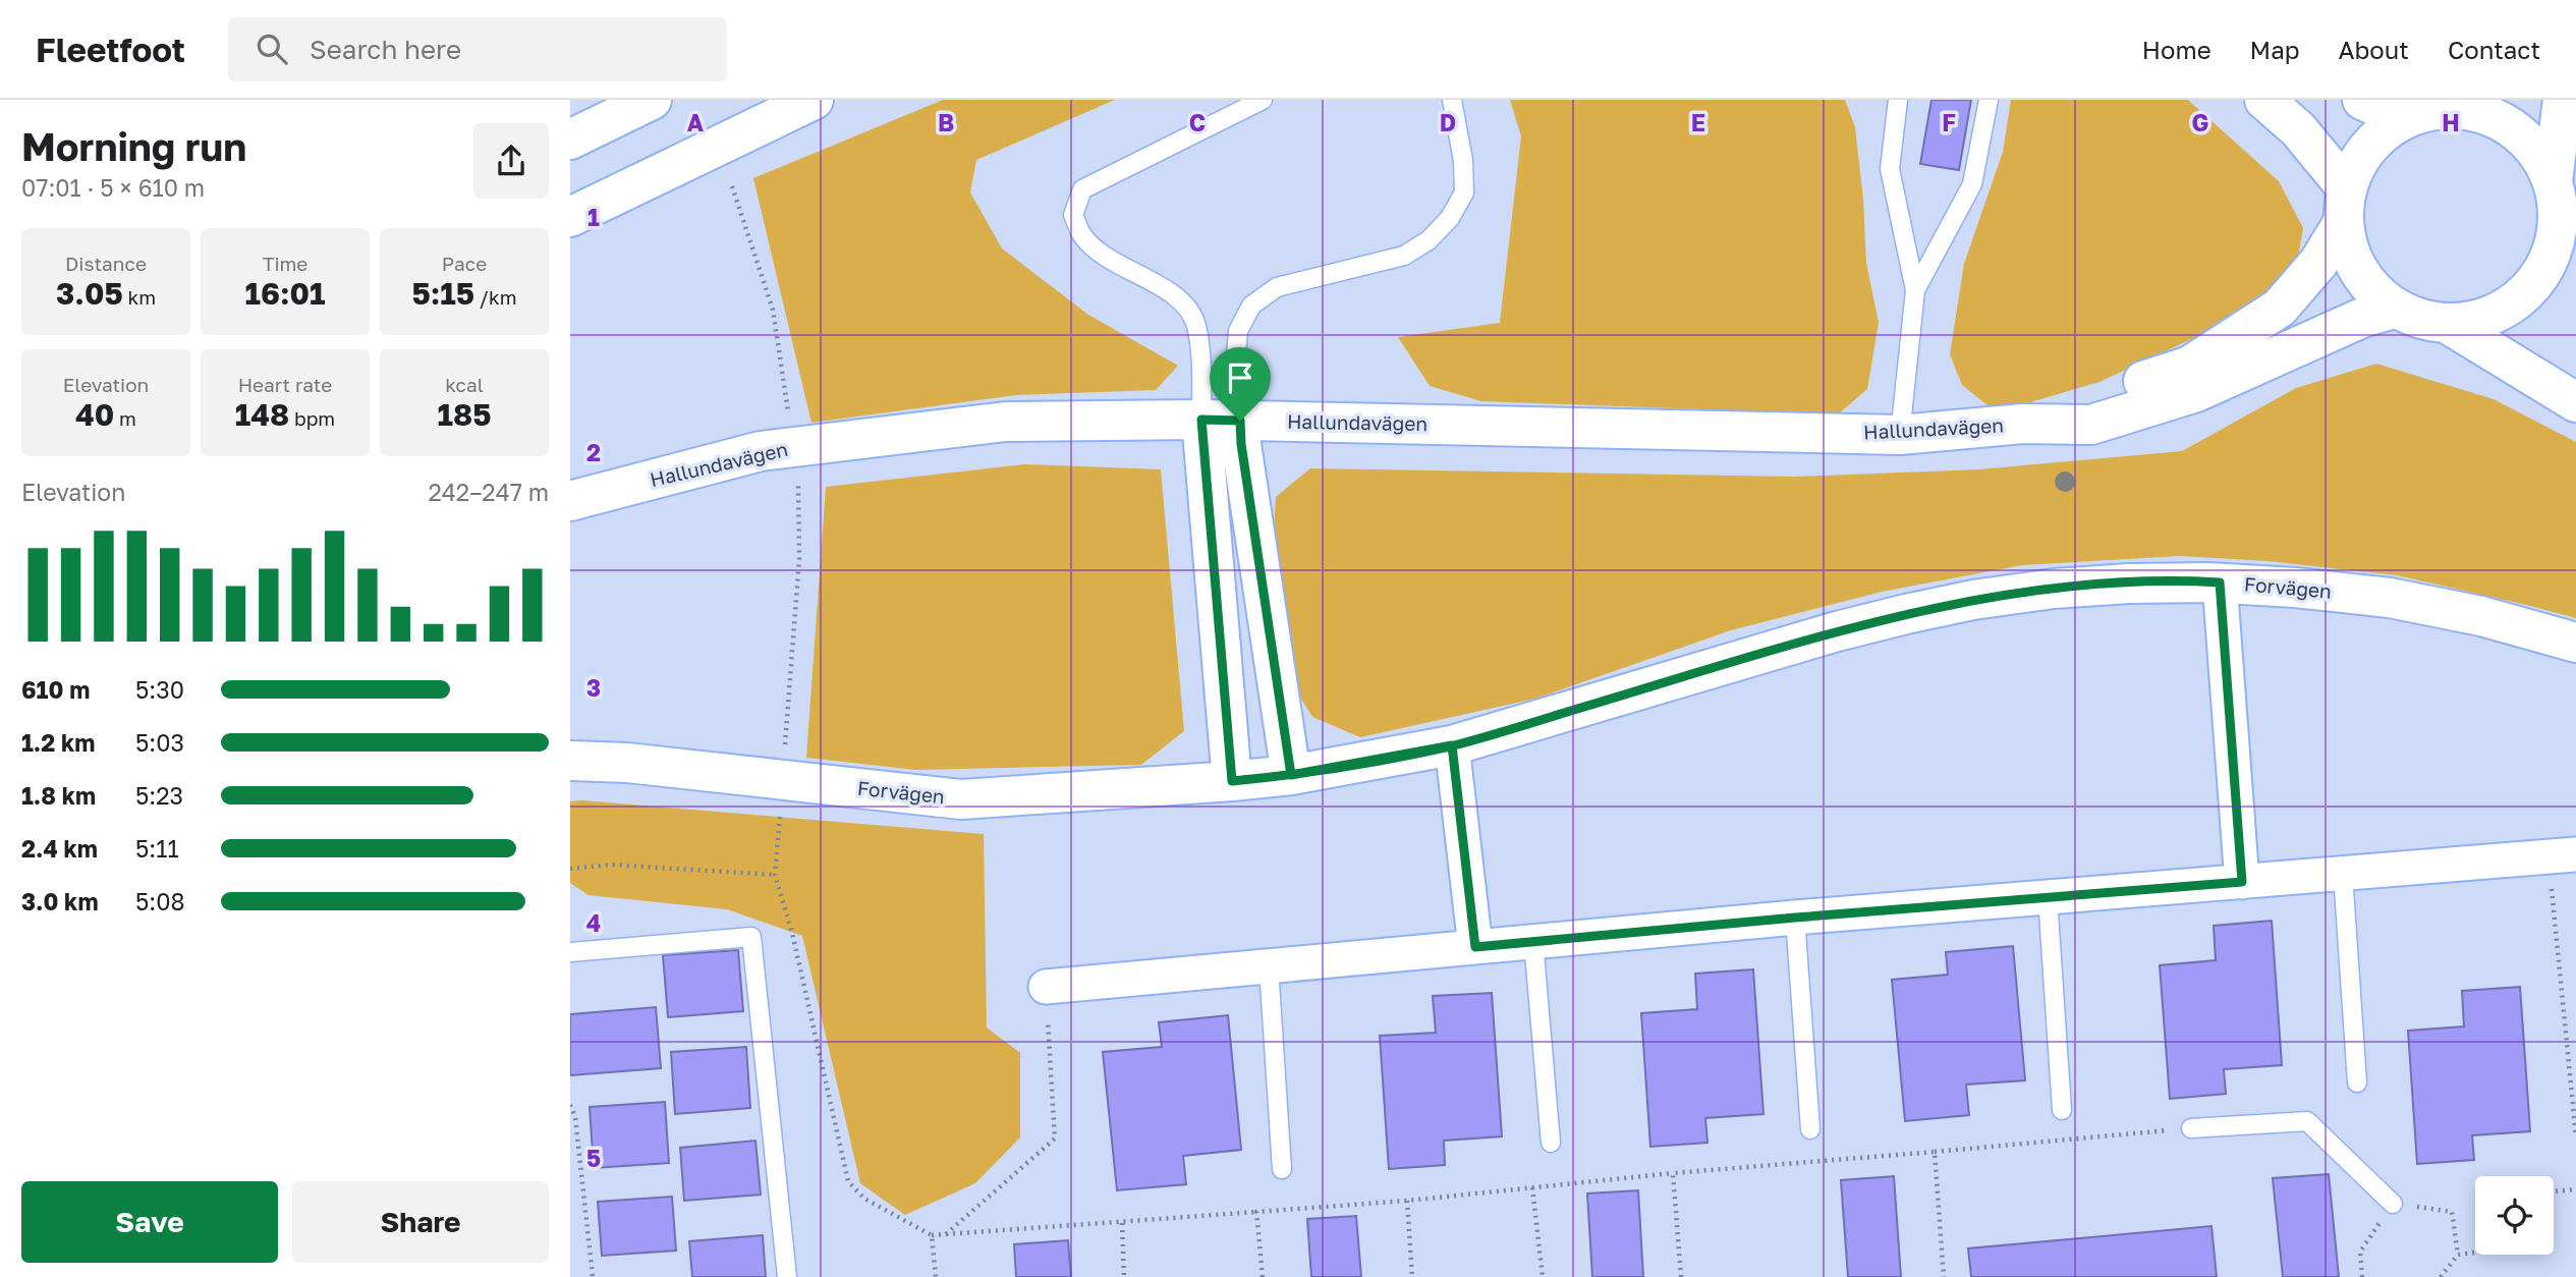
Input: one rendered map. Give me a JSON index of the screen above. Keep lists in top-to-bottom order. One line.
{"streets":{"main road":["Hallundavägen","Forvägen"]},"page":{"header":"Fleetfoot","search":"Search here","nav":["Home","Map","About","Contact"],"heading":["Morning run","07:01 · 5 × 610 m"],"stats":[["Distance","3.05 km"],["Time","16:01"],["Pace","5:15 /km"],["Elevation","40 m"],["Heart rate","148 bpm"],["kcal","185"]],"chart":["Elevation","242–247 m"],"list":[{"name":"610 m","note":"5:30"},{"name":"1.2 km","note":"5:03"},{"name":"1.8 km","note":"5:23"},{"name":"2.4 km","note":"5:11"},{"name":"3.0 km","note":"5:08"}],"buttons":["Save","Share"]},"grid":{"columns":["A","B","C","D","E","F","G","H"],"rows":["1","2","3","4","5"]}}
